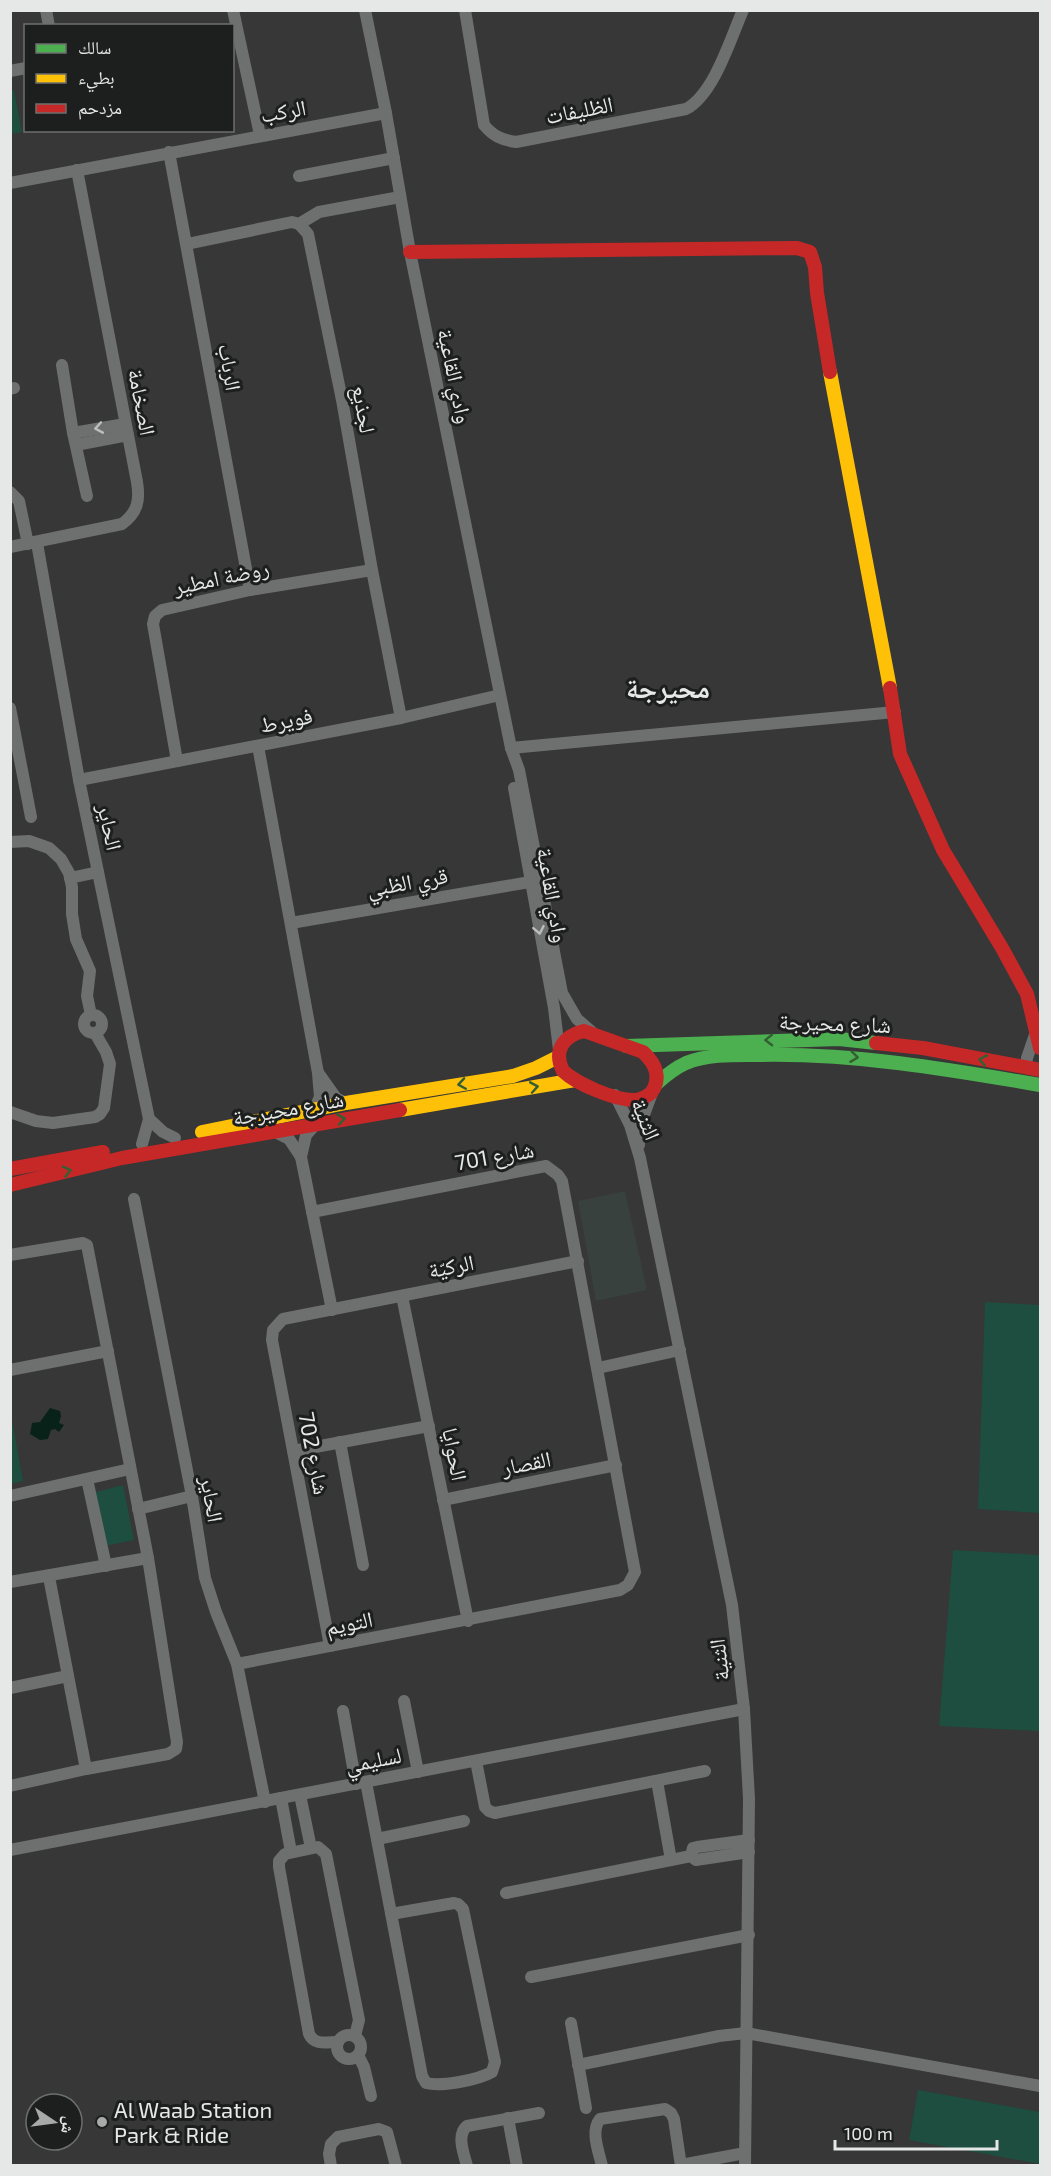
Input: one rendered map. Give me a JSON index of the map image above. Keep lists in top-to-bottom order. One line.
{"streets":{"street":["الظليفات","الركب","الرباب","وادي القاعية","الصخامة","لجذيع","روضة امطير","فويرط","الحاير","قري الظبي","شارع محيرجة","الثنية","شارع 701","الركيّة","شارع 702","الحوايا","القصار","التويم","لسليمي"]},"crossings":[["الركب","الرباب"],["الركب","وادي القاعية"],["الركب","الصخامة"],["الرباب","روضة امطير"],["وادي القاعية","فويرط"],["وادي القاعية","قري الظبي"],["وادي القاعية","شارع محيرجة"],["الصخامة","الحاير"],["لجذيع","روضة امطير"],["لجذيع","فويرط"],["روضة امطير","فويرط"],["فويرط","الحاير"],["الحاير","شارع محيرجة"],["الحاير","التويم"],["الحاير","لسليمي"],["شارع محيرجة","الثنية"],["الثنية","لسليمي"],["شارع 701","الركيّة"],["شارع 701","الحوايا"],["شارع 701","القصار"],["شارع 701","التويم"],["الركيّة","شارع 702"],["الركيّة","الحوايا"],["شارع 702","التويم"],["الحوايا","القصار"],["الحوايا","التويم"]],"districts":["محيرجة"],"places":["Al Waab Station Park & Ride"],"legend":["سالك","بطيء","مزدحم"],"scale_bar":"100 m","north":"right"}
